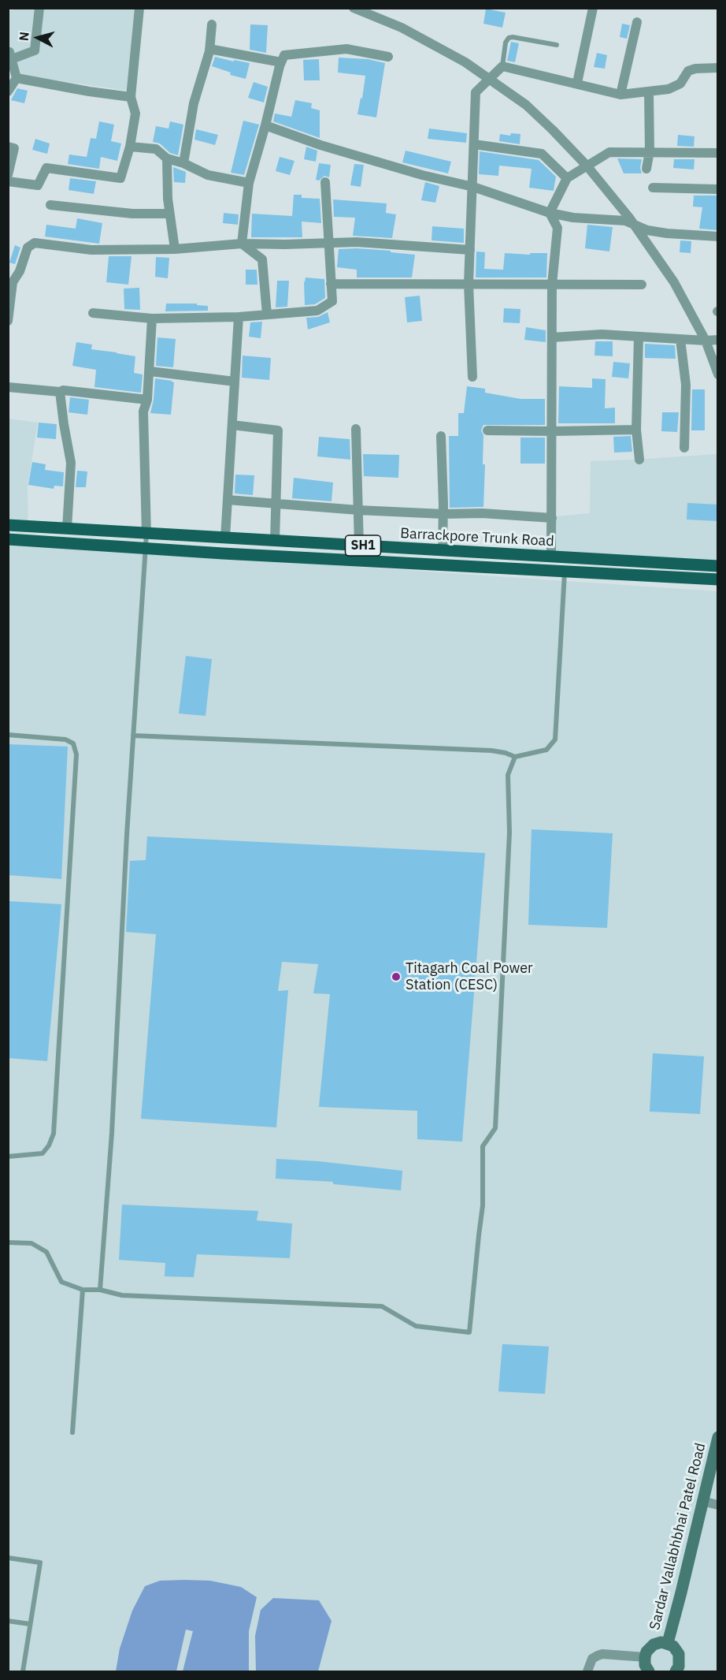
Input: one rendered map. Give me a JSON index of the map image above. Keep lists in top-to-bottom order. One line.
{"streets":{"main road":["Barrackpore Trunk Road","SH1"],"street":["Sardar Vallabhbhai Patel Road"]},"places":["Titagarh Coal Power Station (CESC)"],"north":"left"}
